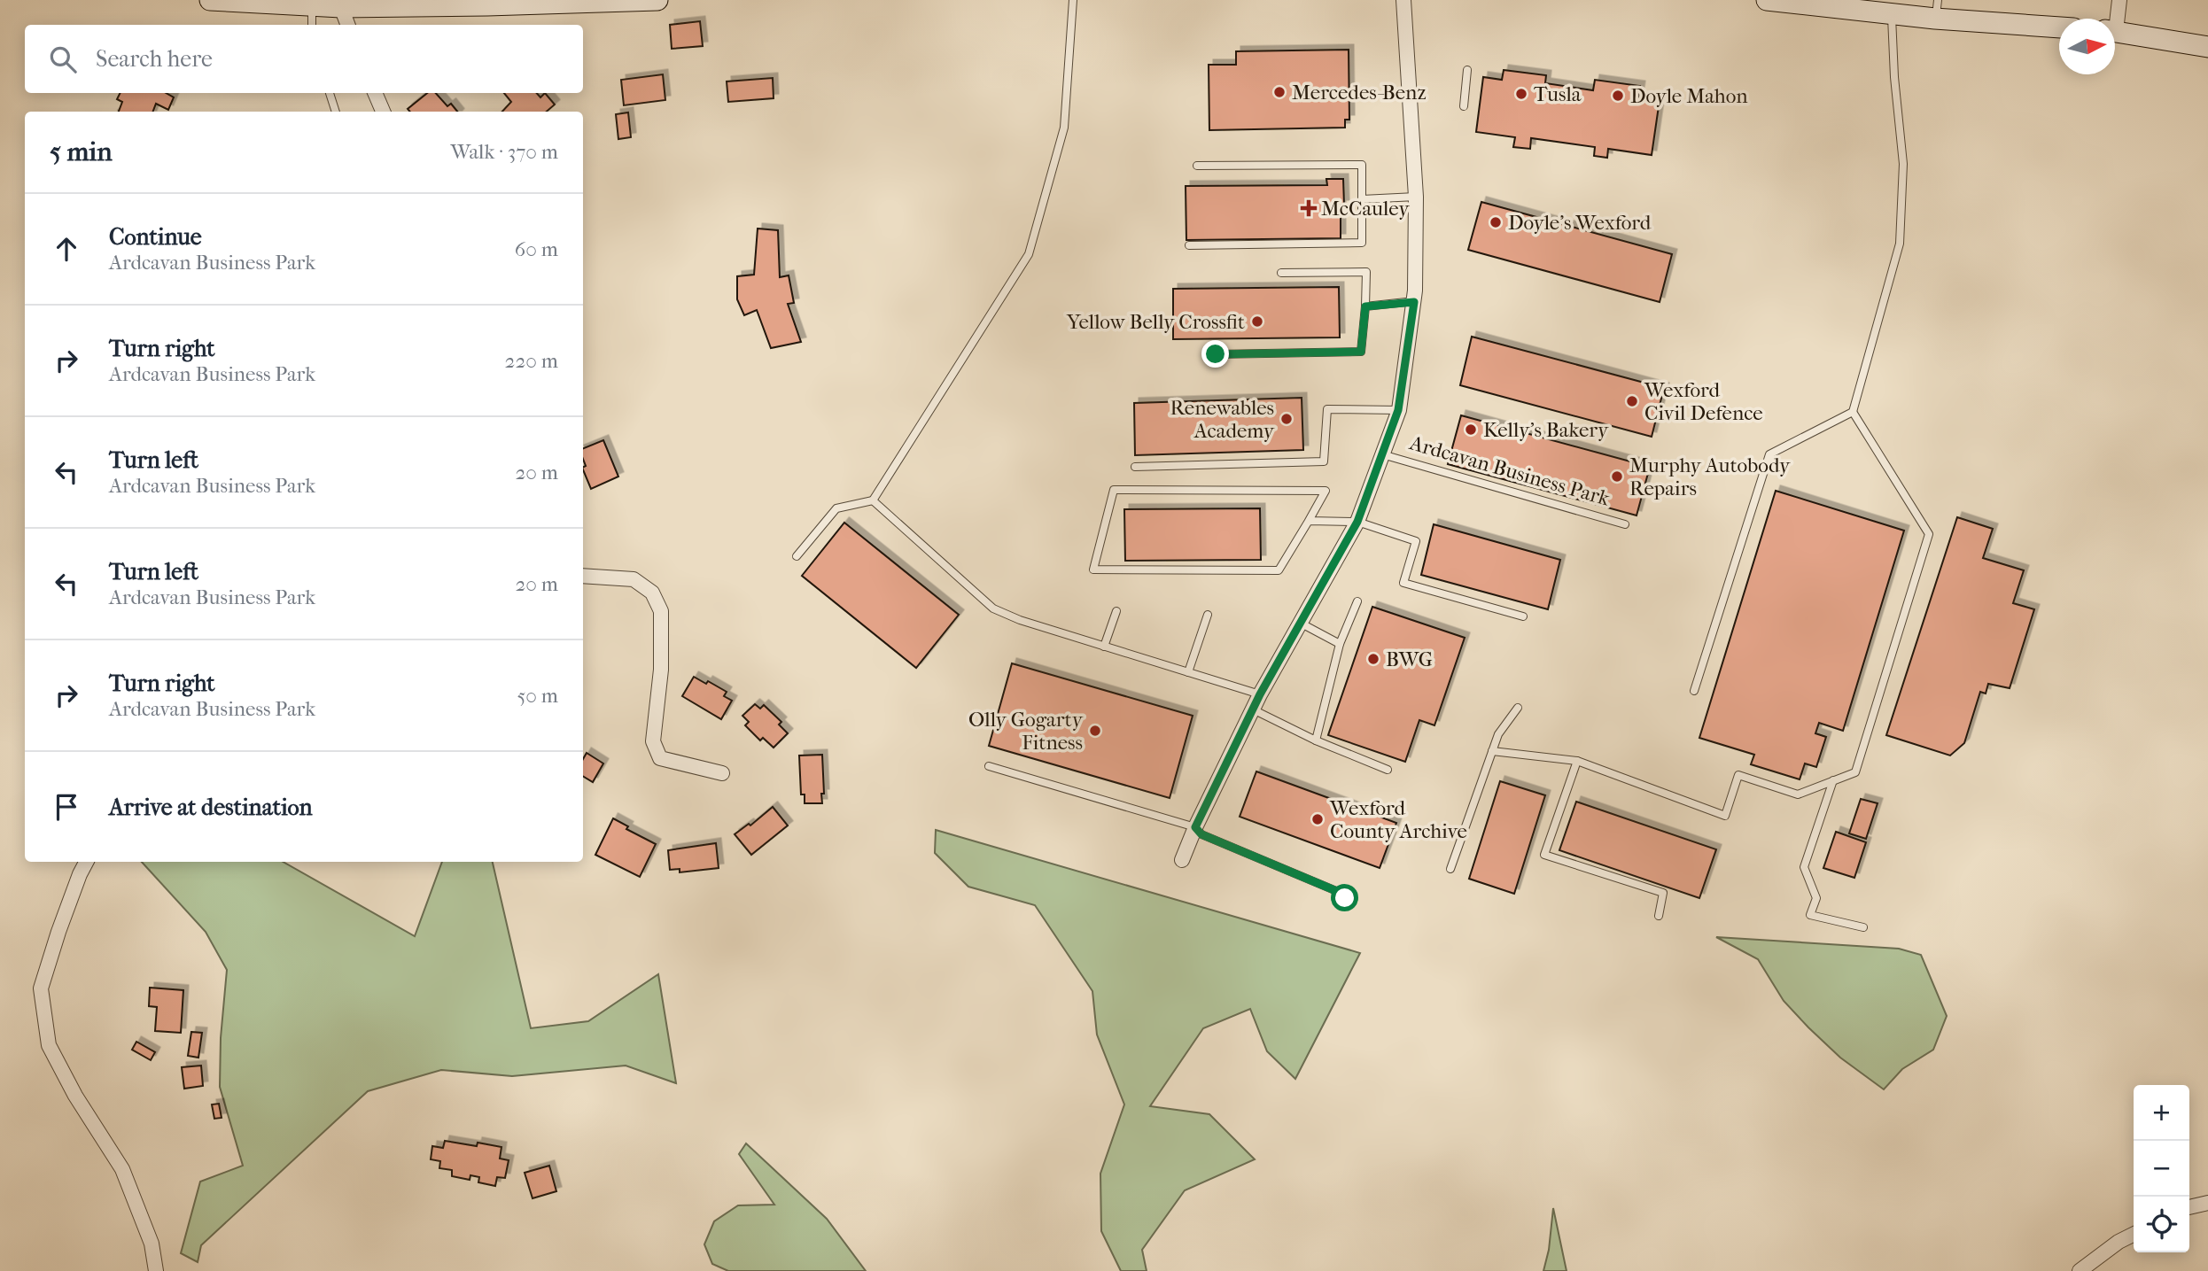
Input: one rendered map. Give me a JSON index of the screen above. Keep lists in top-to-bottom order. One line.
{"streets":{"street":["Ardcavan Business Park"]},"places":{"other":["Mercedes-Benz","Tusla","Doyle Mahon","Doyle's Wexford","Yellow Belly Crossfit","Wexford Civil Defence","Renewables Academy","Kelly's Bakery","Murphy Autobody Repairs","BWG","Olly Gogarty Fitness","Wexford County Archive"],"health":["McCauley"]},"north":"right","page":{"search":"Search here","heading":["5 min","Walk · 370 m"],"list":[["Continue","Ardcavan Business Park","60 m"],["Turn right","Ardcavan Business Park","220 m"],["Turn left","Ardcavan Business Park","20 m"],["Turn left","Ardcavan Business Park","20 m"],["Turn right","Ardcavan Business Park","50 m"],"Arrive at destination"],"map_buttons":["+","−"]}}
